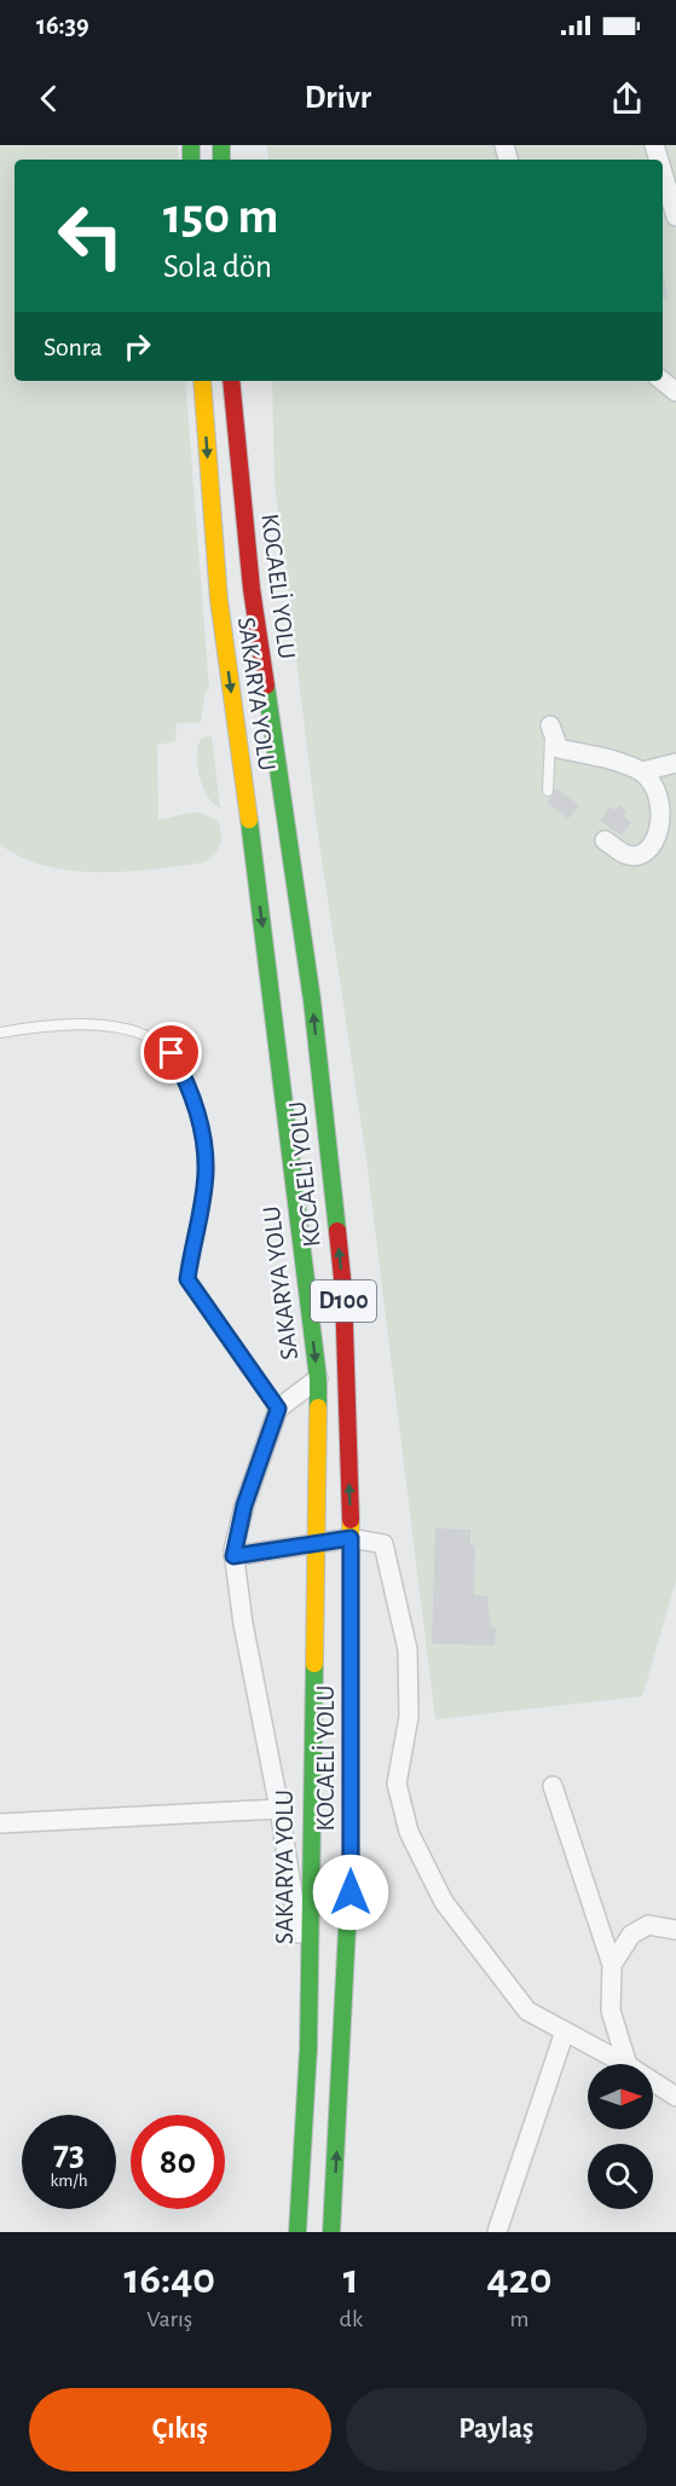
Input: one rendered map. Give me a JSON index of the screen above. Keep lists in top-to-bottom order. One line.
{"streets":{"highway":["KOCAELİ YOLU","SAKARYA YOLU","D100"]},"one_way":["KOCAELİ YOLU","SAKARYA YOLU"],"north":"right","page":{"status":"16:39","header":"Drivr","turn":["150 m","Sola dön"],"then":"Sonra","speed":"73 km/h","limit":"80","eta":["16:40","Varış","1","dk","420","m"],"buttons":["Çıkış","Paylaş"]}}
